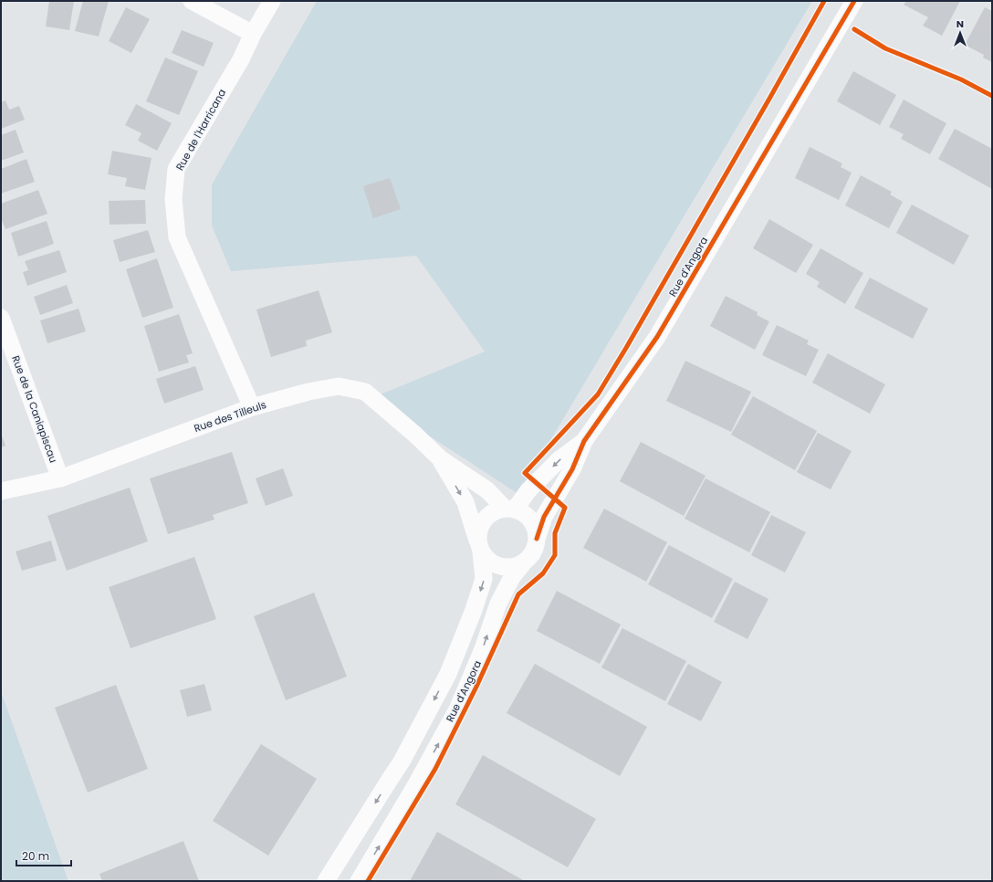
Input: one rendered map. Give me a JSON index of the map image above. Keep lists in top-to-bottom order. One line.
{"streets":{"street":["Rue de l'Harricana","Rue d'Angora","Rue de la Caniapiscau","Rue des Tilleuls"]},"crossings":[["Rue de l'Harricana","Rue des Tilleuls"],["Rue d'Angora","Rue des Tilleuls"],["Rue de la Caniapiscau","Rue des Tilleuls"]],"scale_bar":"20 m","north":"top"}
